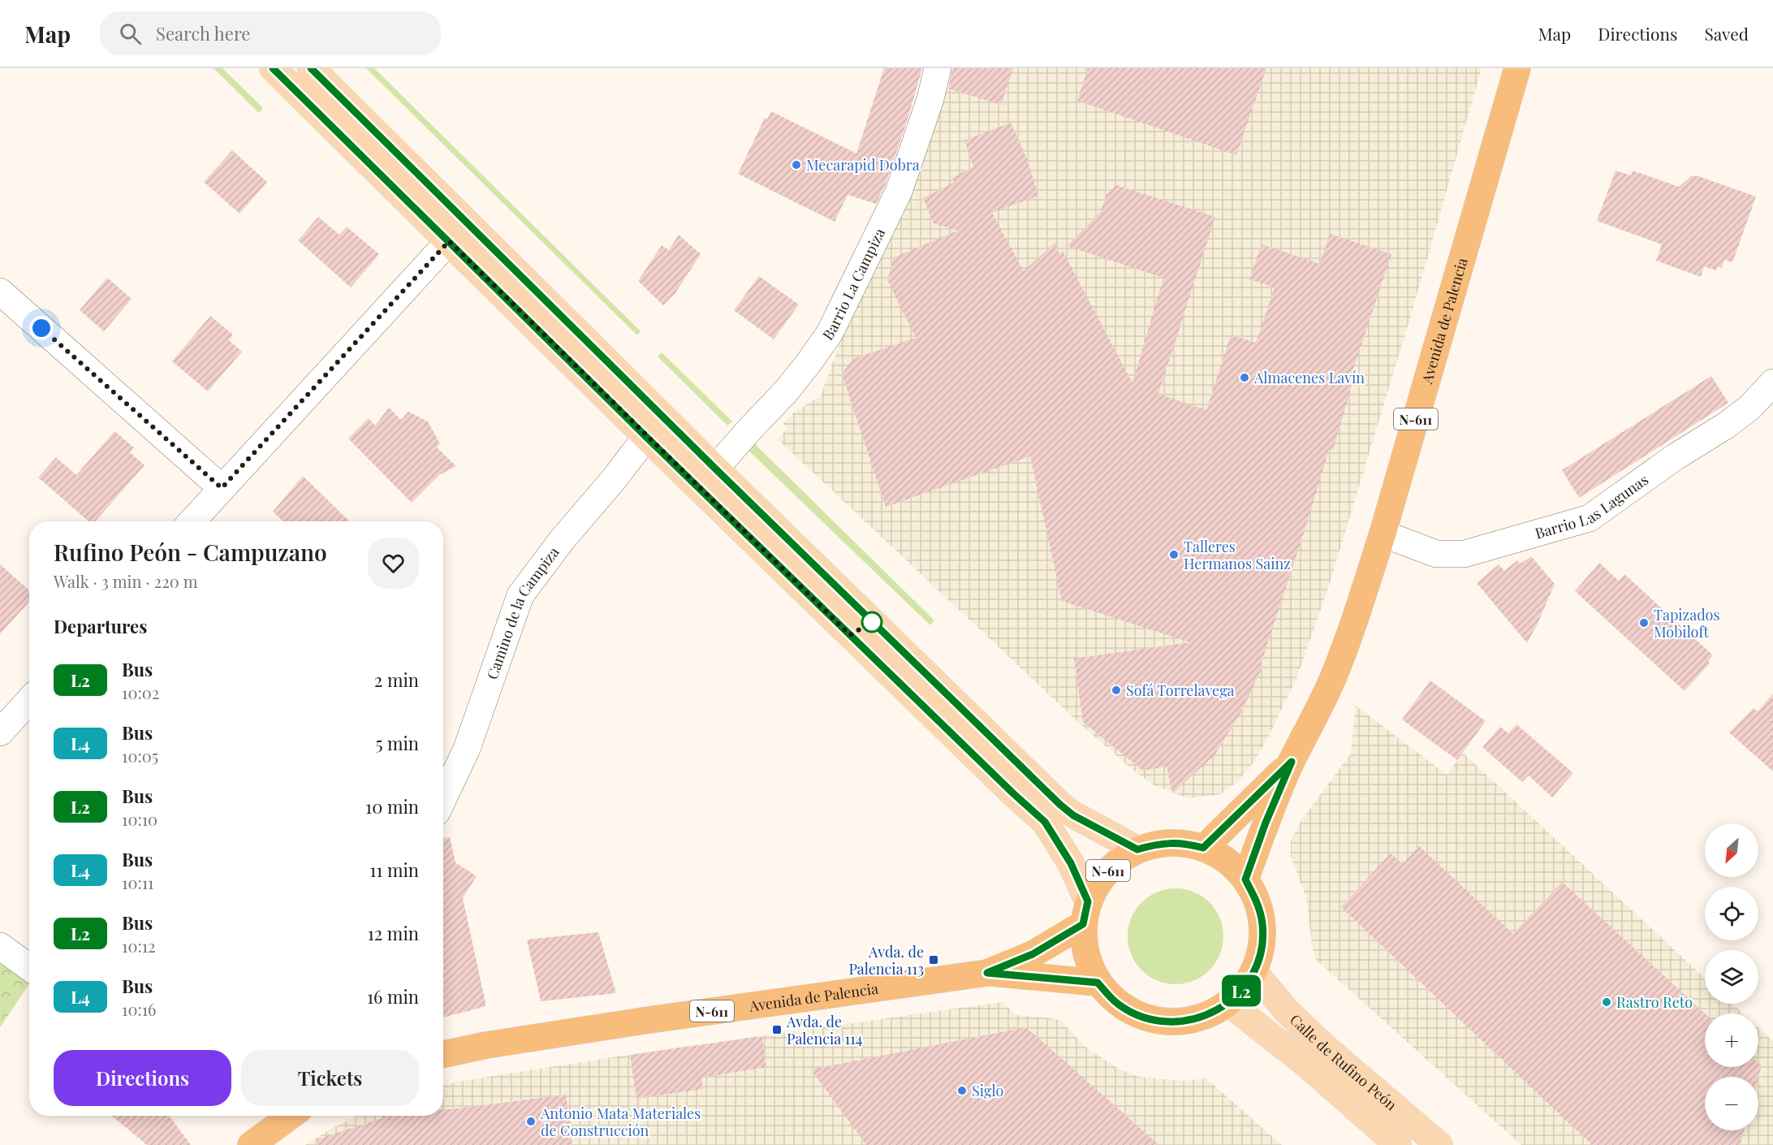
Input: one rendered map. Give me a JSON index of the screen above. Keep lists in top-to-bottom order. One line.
{"streets":{"highway":["Avenida de Palencia","N-611"],"main road":["Calle de Rufino Peón"],"street":["Barrio La Campiza","Barrio Las Lagunas","Camino de la Campiza"]},"crossings":[["Avenida de Palencia","N-611"],["Avenida de Palencia","Barrio Las Lagunas"],["N-611","Calle de Rufino Peón"]],"places":{"other":["Mecarapid Dobra","Almacenes Lavín","Talleres Hermanos Sainz","Tapizados Mobiloft","Sofá Torrelavega","Rastro Reto","Siglo","Antonio Mata Materiales de Construcción"],"transit":["Avda. de Palencia 113","Avda. de Palencia 114"]},"lines":["bus line L2"],"north":"bottom left","page":{"header":"Map","search":"Search here","nav":["Map","Directions","Saved"],"on_map":"L2","heading":[["Rufino Peón - Campuzano","Walk · 3 min · 220 m"],"Departures"],"list":[{"mark":"L2","name":"Bus","note":"10:02","value":"2 min"},{"mark":"L4","name":"Bus","note":"10:05","value":"5 min"},{"mark":"L2","name":"Bus","note":"10:10","value":"10 min"},{"mark":"L4","name":"Bus","note":"10:11","value":"11 min"},{"mark":"L2","name":"Bus","note":"10:12","value":"12 min"},{"mark":"L4","name":"Bus","note":"10:16","value":"16 min"}],"map_buttons":["+","−"],"buttons":["Directions","Tickets"]}}
